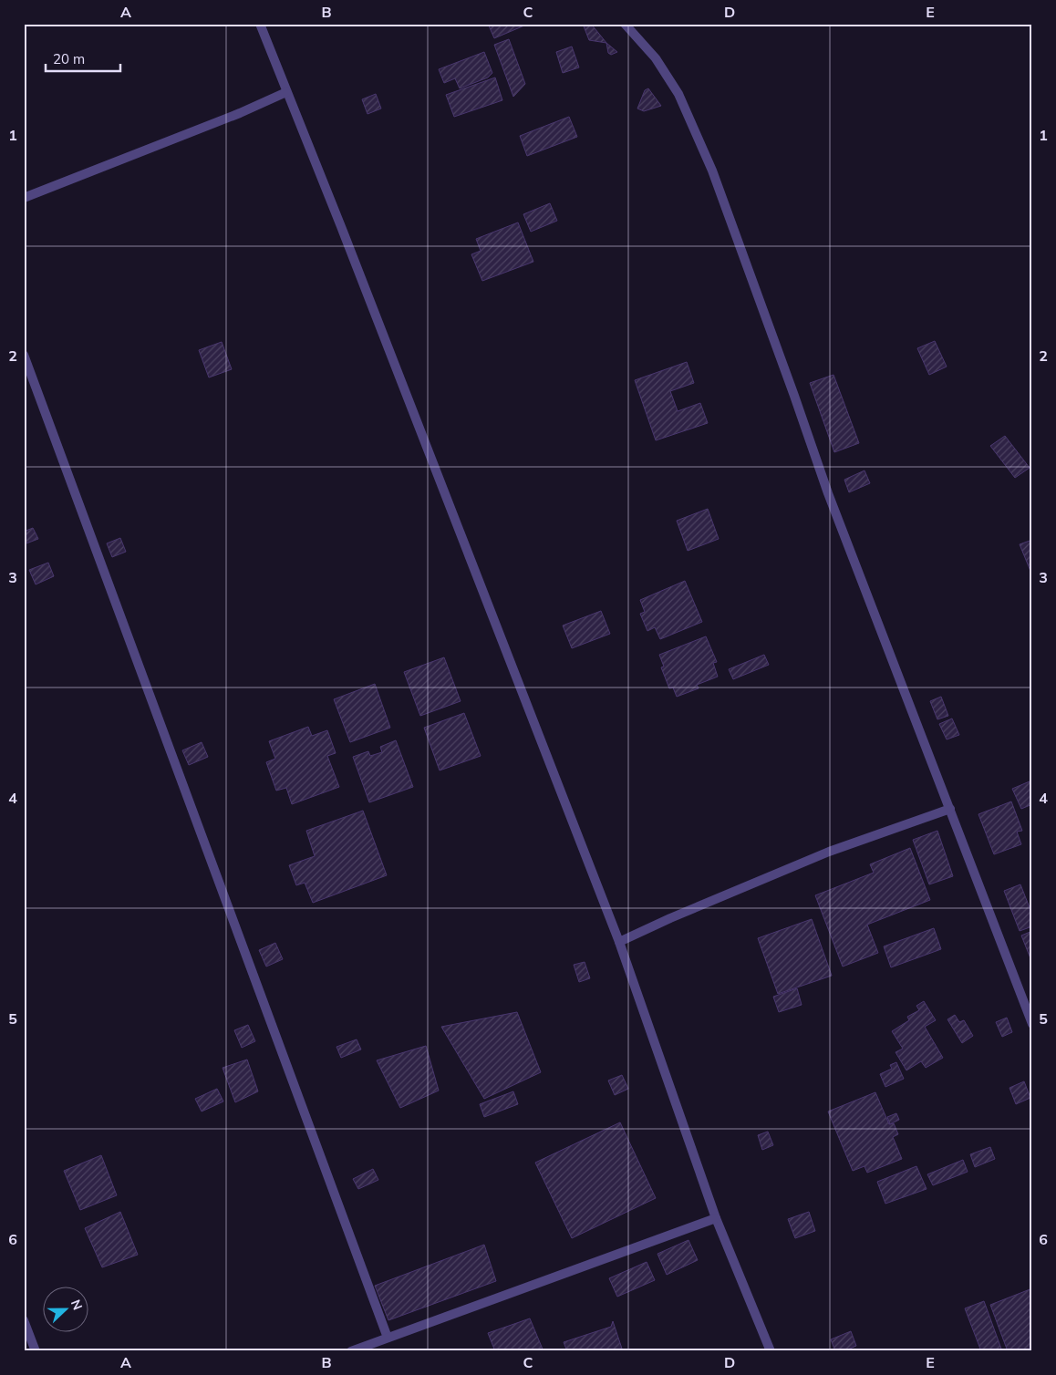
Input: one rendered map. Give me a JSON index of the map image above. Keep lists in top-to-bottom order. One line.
{"scale_bar":"20 m","north":"right","grid":{"columns":["A","B","C","D","E"],"rows":["1","2","3","4","5","6"]}}
